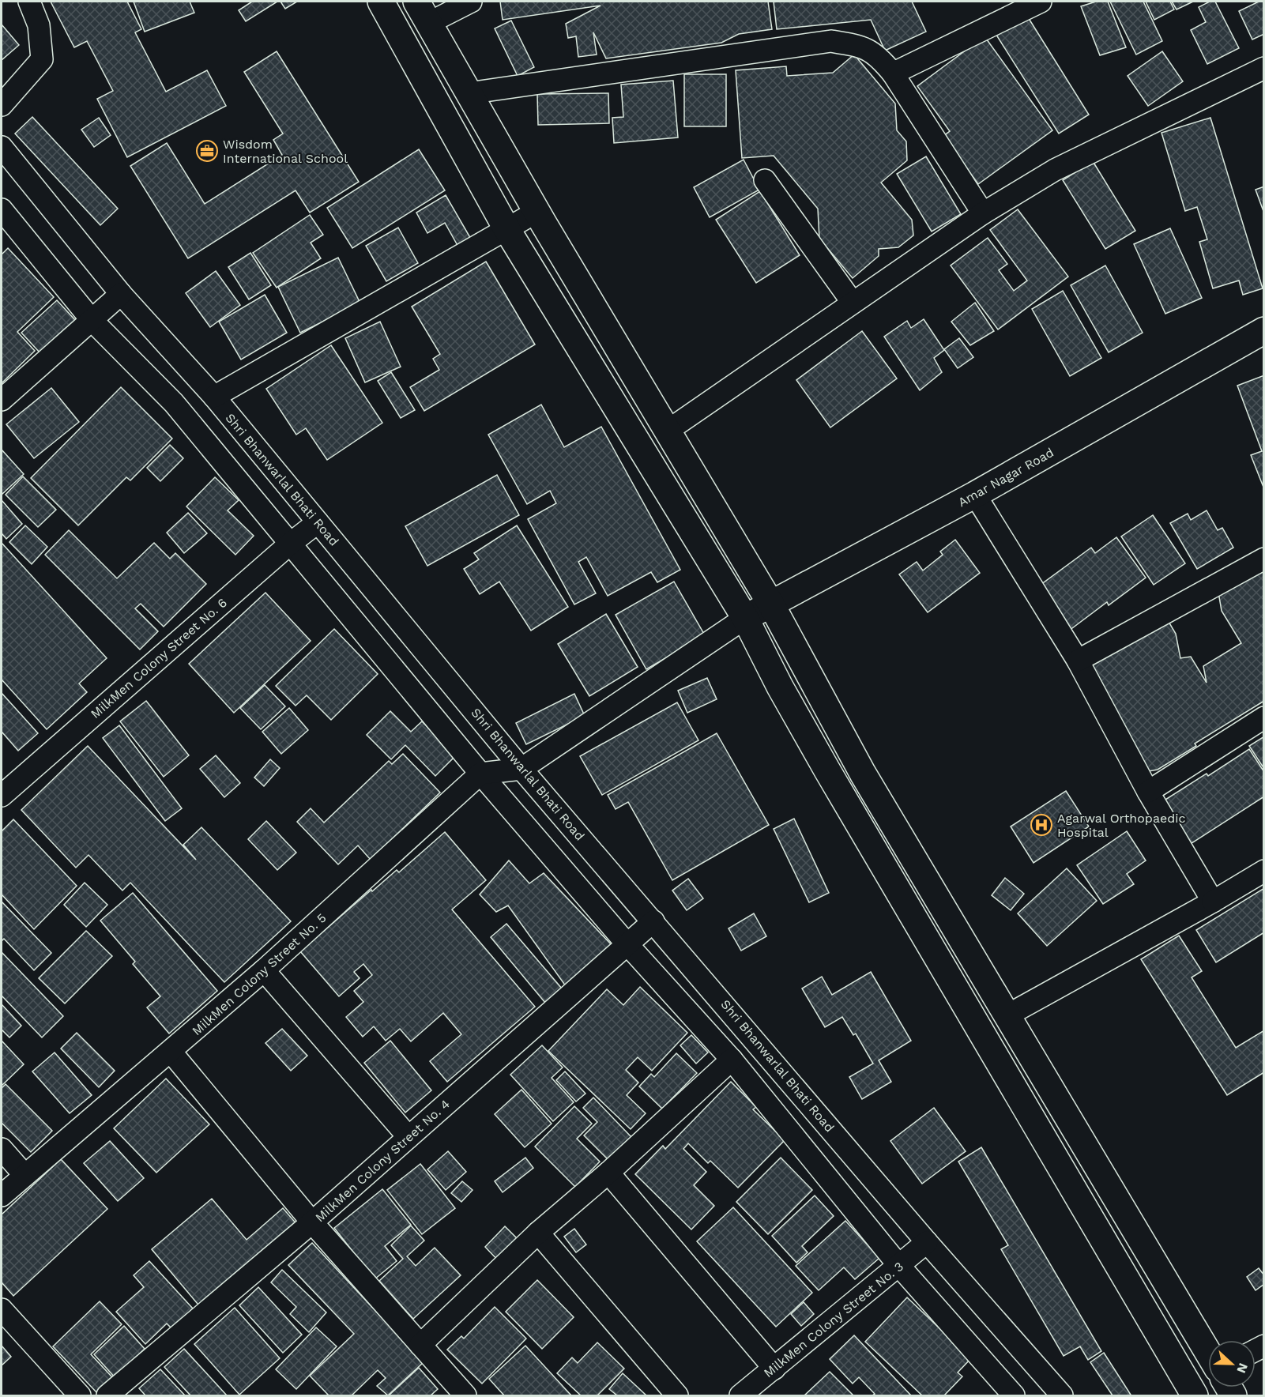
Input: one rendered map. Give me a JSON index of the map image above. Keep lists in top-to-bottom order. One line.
{"streets":{"main road":["Amar Nagar Road"],"street":["Shri Bhanwarlal Bhati Road","MilkMen Colony Street No. 6","MilkMen Colony Street No. 5","MilkMen Colony Street No. 4","MilkMen Colony Street No. 3"]},"crossings":[["Shri Bhanwarlal Bhati Road","MilkMen Colony Street No. 6"],["Shri Bhanwarlal Bhati Road","MilkMen Colony Street No. 4"],["Shri Bhanwarlal Bhati Road","MilkMen Colony Street No. 3"]],"places":{"office":["Wisdom International School"],"hospital":["Agarwal Orthopaedic Hospital"]},"north":"right"}
